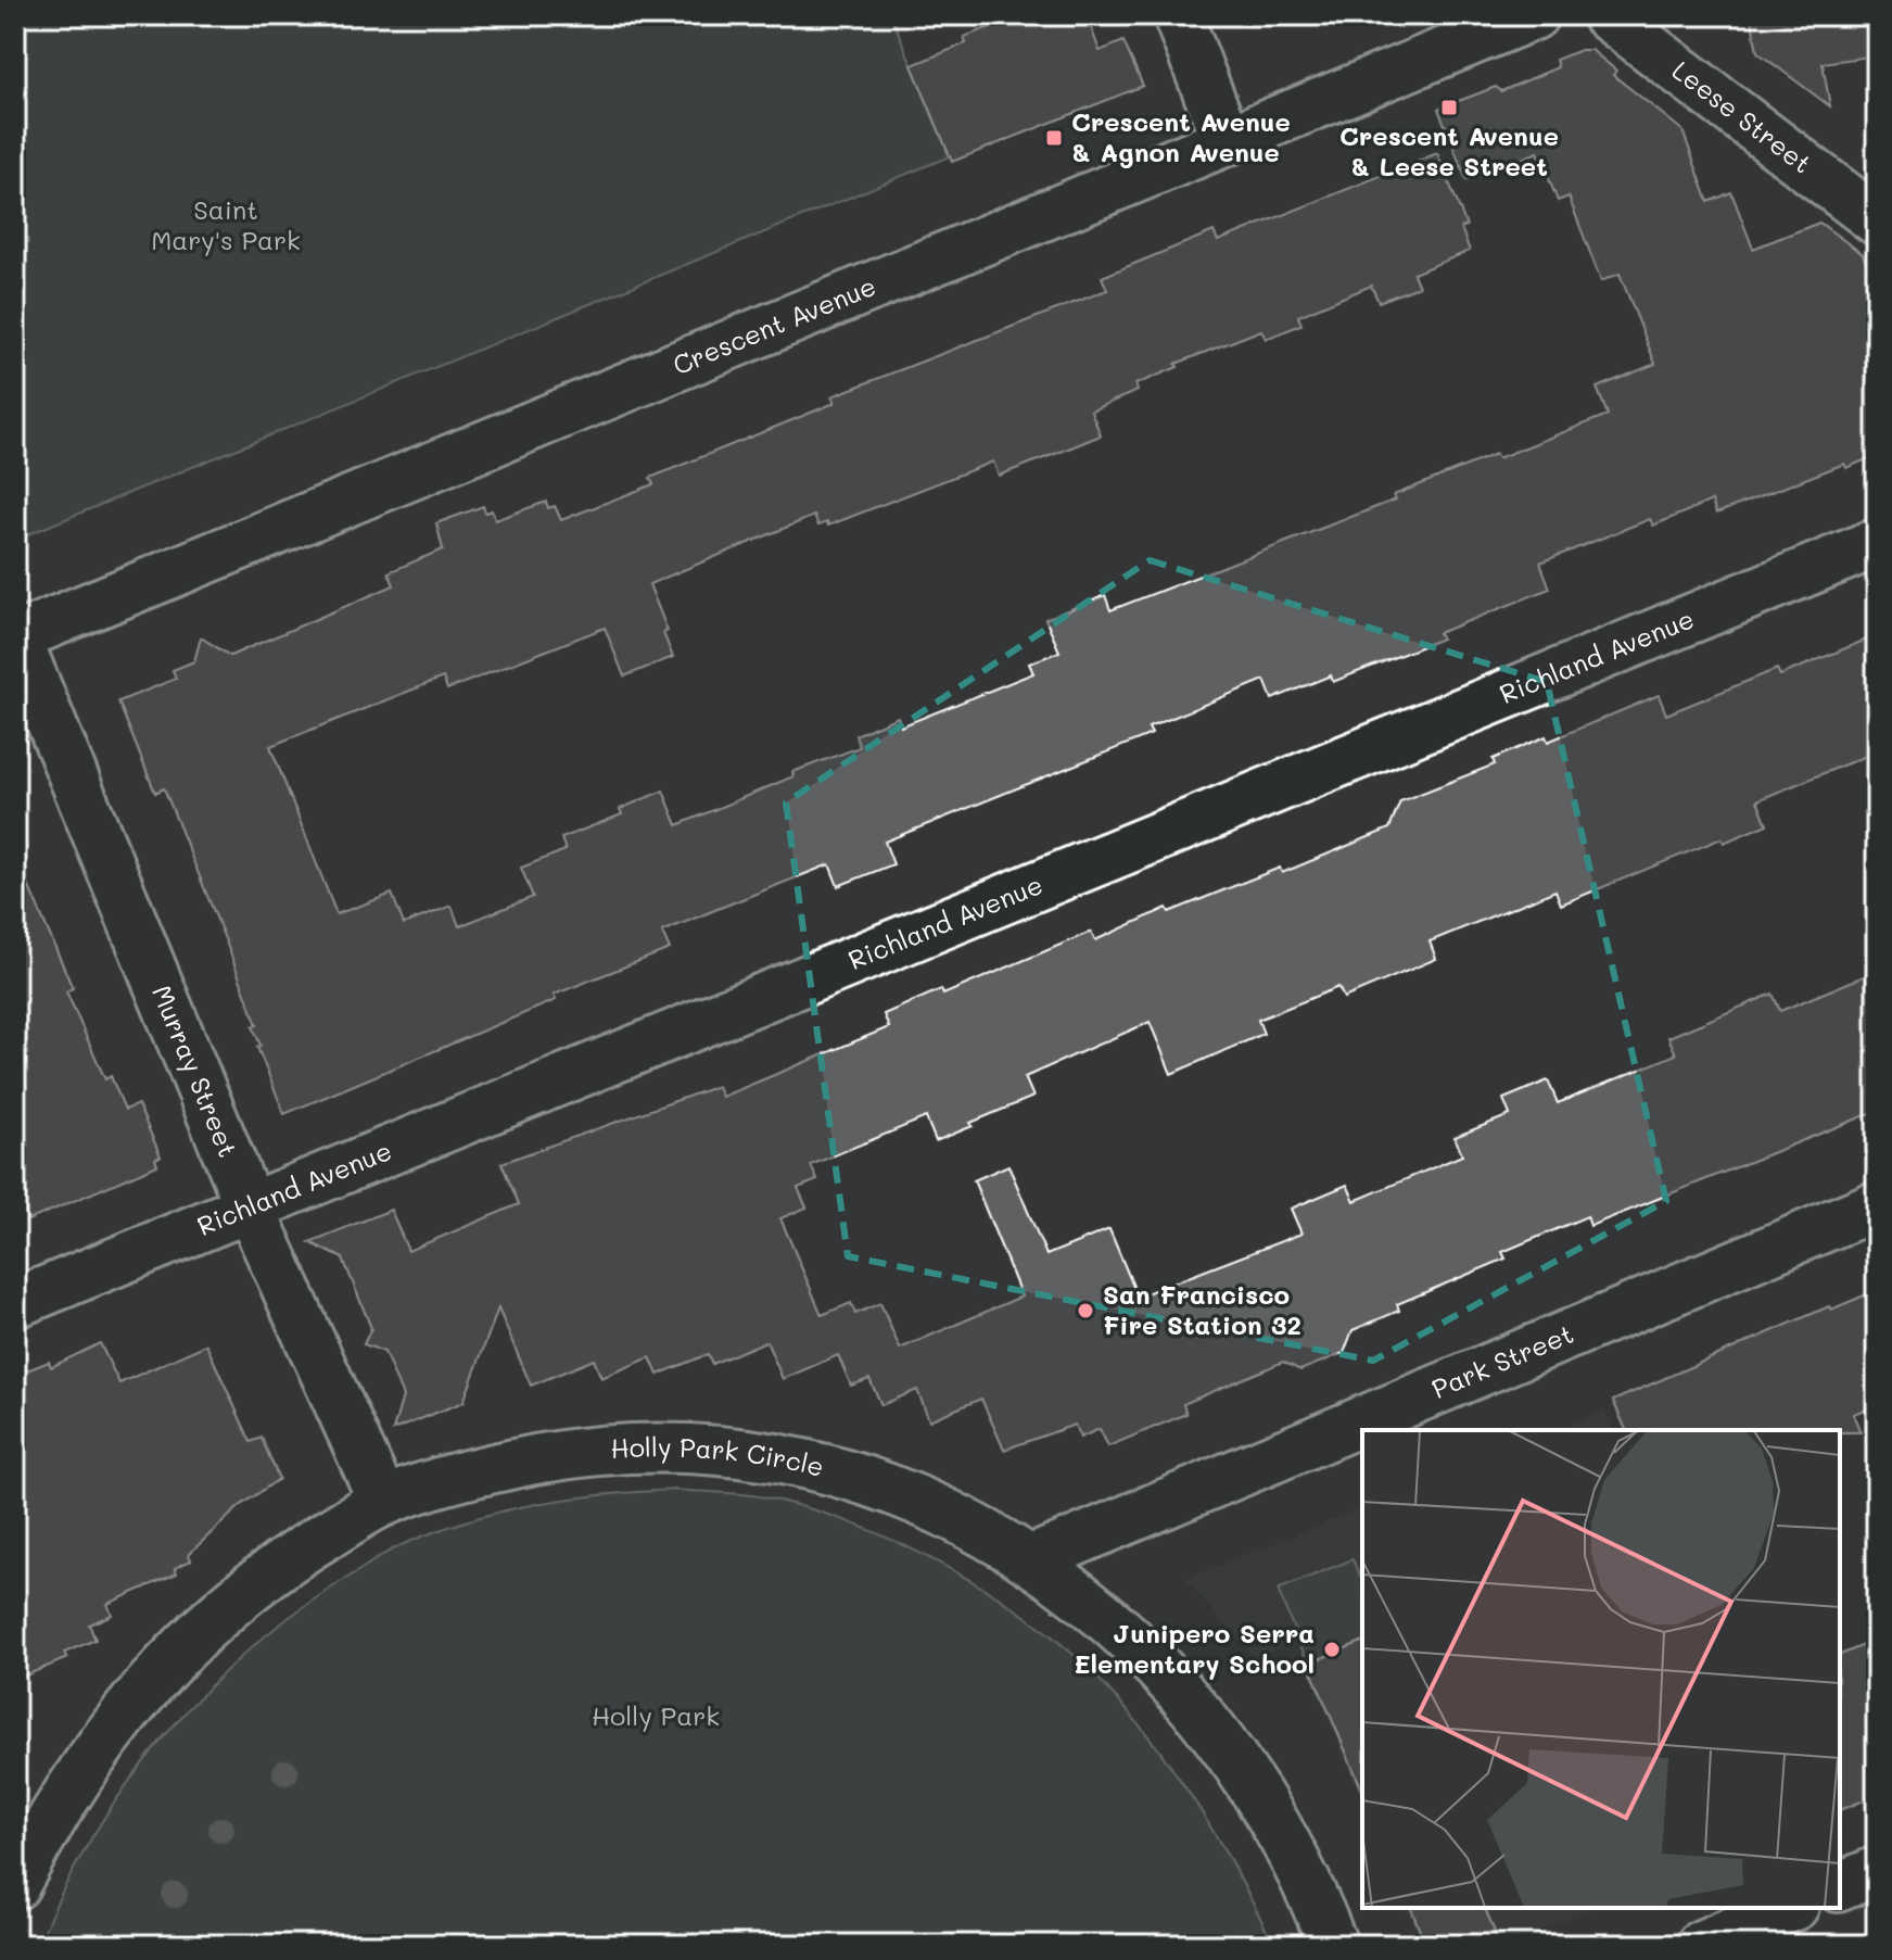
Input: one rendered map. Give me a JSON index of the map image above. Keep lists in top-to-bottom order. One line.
{"streets":{"street":["Leese Street","Crescent Avenue","Richland Avenue","Murray Street","Park Street","Holly Park Circle"]},"crossings":[["Crescent Avenue","Murray Street"],["Richland Avenue","Murray Street"],["Murray Street","Holly Park Circle"],["Park Street","Holly Park Circle"]],"parks":["Saint Mary's Park","Holly Park"],"places":{"transit":["Crescent Avenue & Leese Street","Crescent Avenue & Agnon Avenue"],"other":["San Francisco Fire Station 32","Junipero Serra Elementary School"]}}
